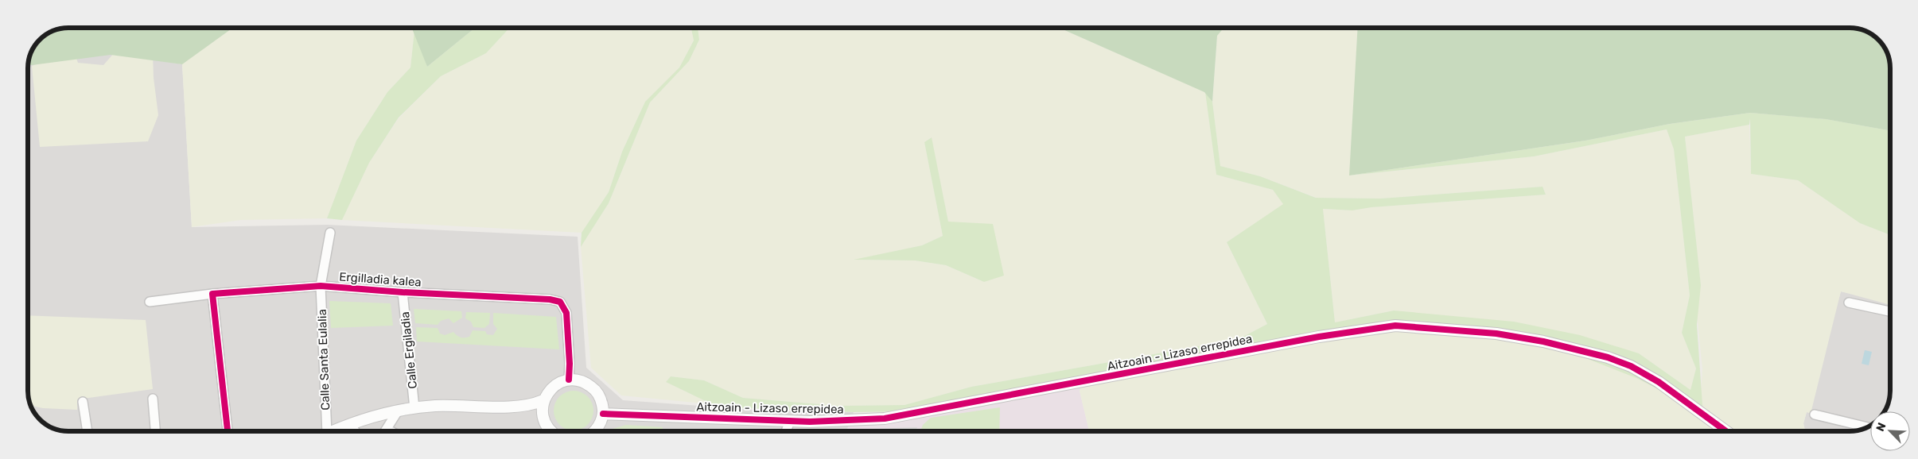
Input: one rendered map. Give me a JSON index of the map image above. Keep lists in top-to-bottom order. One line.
{"streets":{"street":["Ergilladia kalea","Calle Ergiladia","Aitzoain - Lizaso errepidea","Calle Santa Eulalia"]},"crossings":[["Ergilladia kalea","Calle Ergiladia"],["Ergilladia kalea","Calle Santa Eulalia"]],"north":"top left"}
